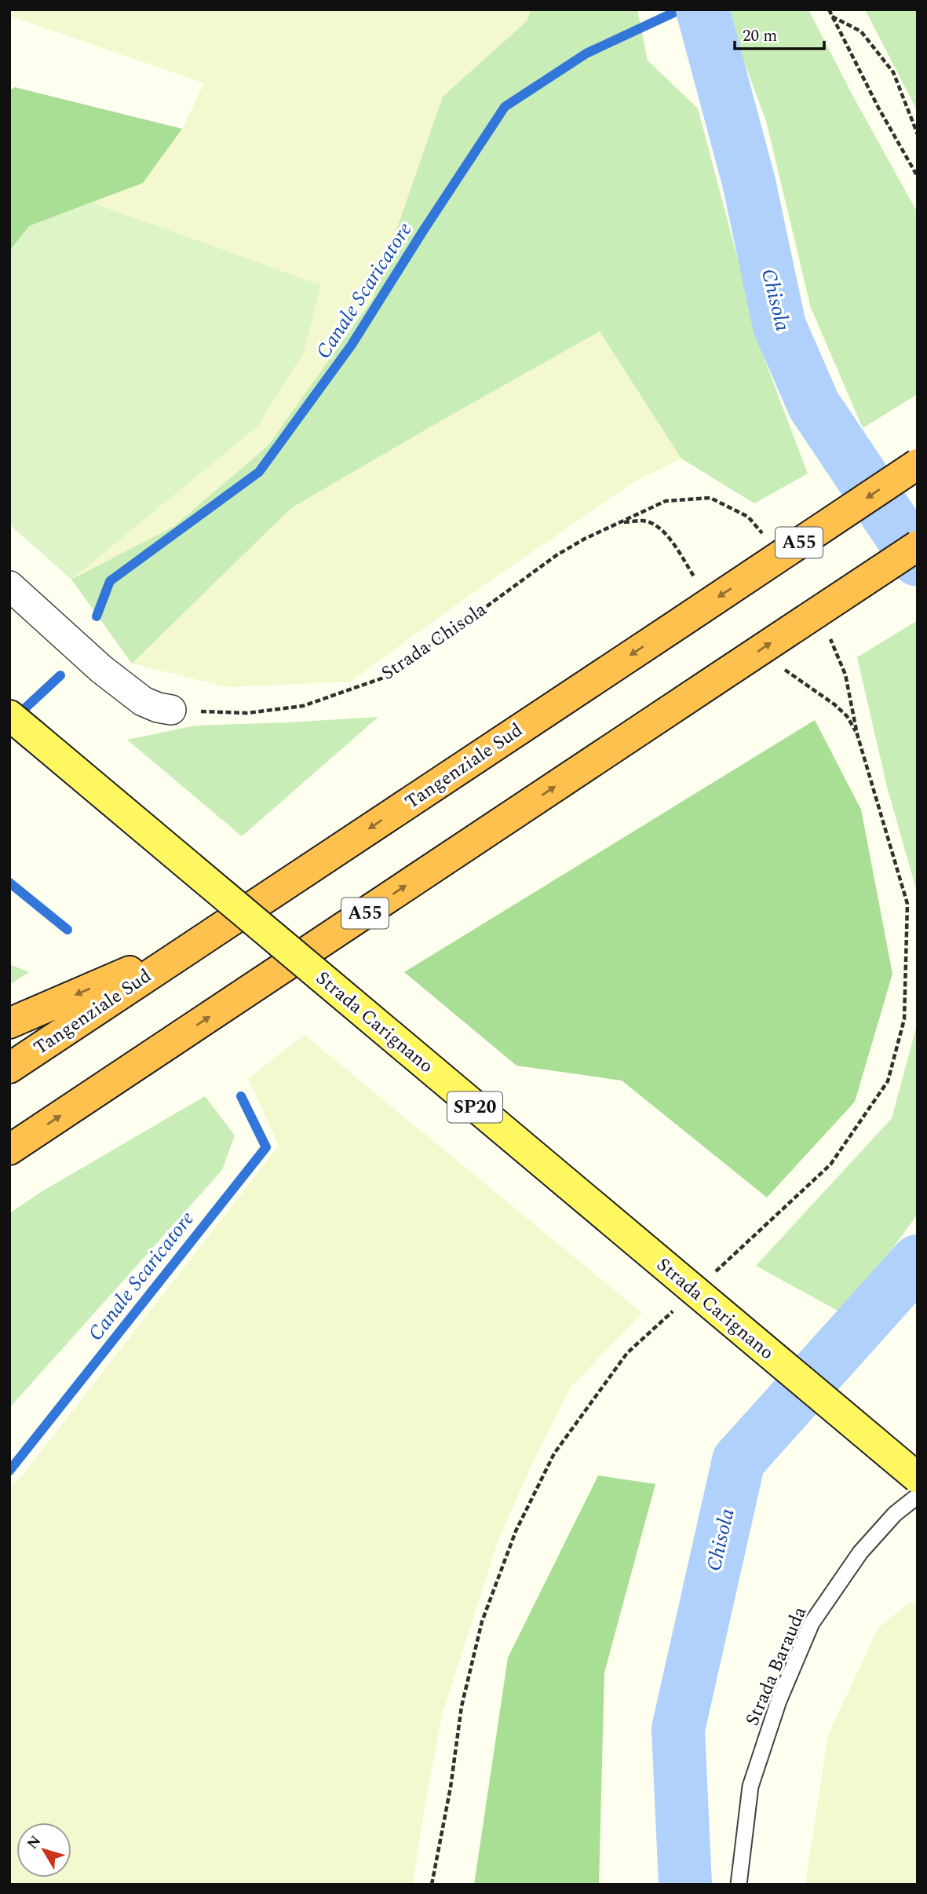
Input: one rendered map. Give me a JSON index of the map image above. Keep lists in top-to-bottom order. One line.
{"streets":{"highway":["A55","Tangenziale Sud"],"main road":["Strada Carignano","SP20"],"lane":["Strada Barauda"],"path":["Strada Chisola"]},"water":["Canale Scaricatore","Chisola"],"scale_bar":"20 m","north":"top left"}
